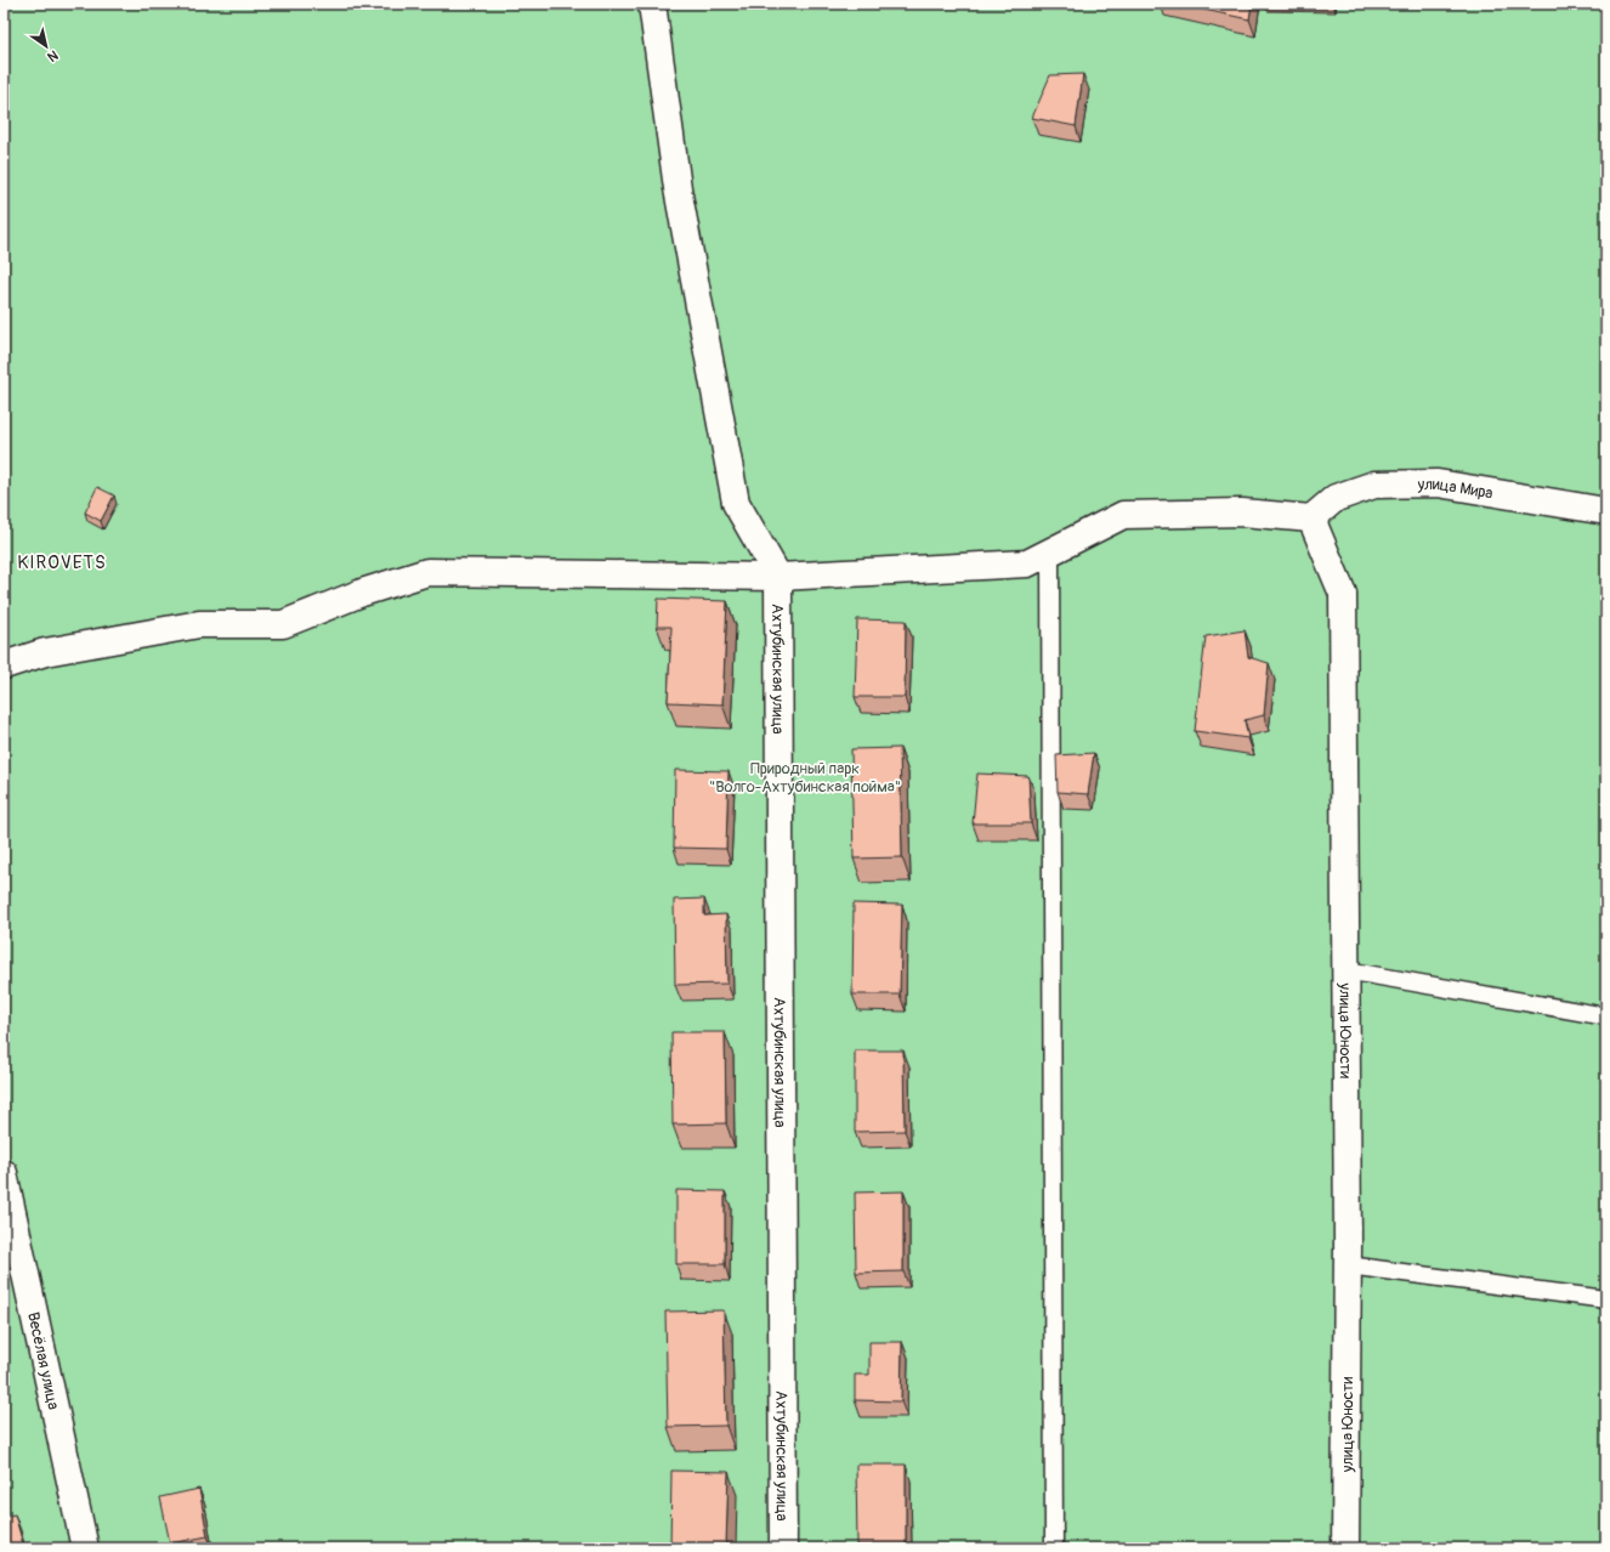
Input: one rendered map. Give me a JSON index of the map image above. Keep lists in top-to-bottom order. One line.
{"streets":{"street":["улица Мира","Ахтубинская улица","улица Юности","Весёлая улица"]},"crossings":[["улица Мира","улица Юности"]],"districts":["KIROVETS"],"parks":["Природный парк \"Волго-Ахтубинская пойма\""],"north":"bottom right"}
